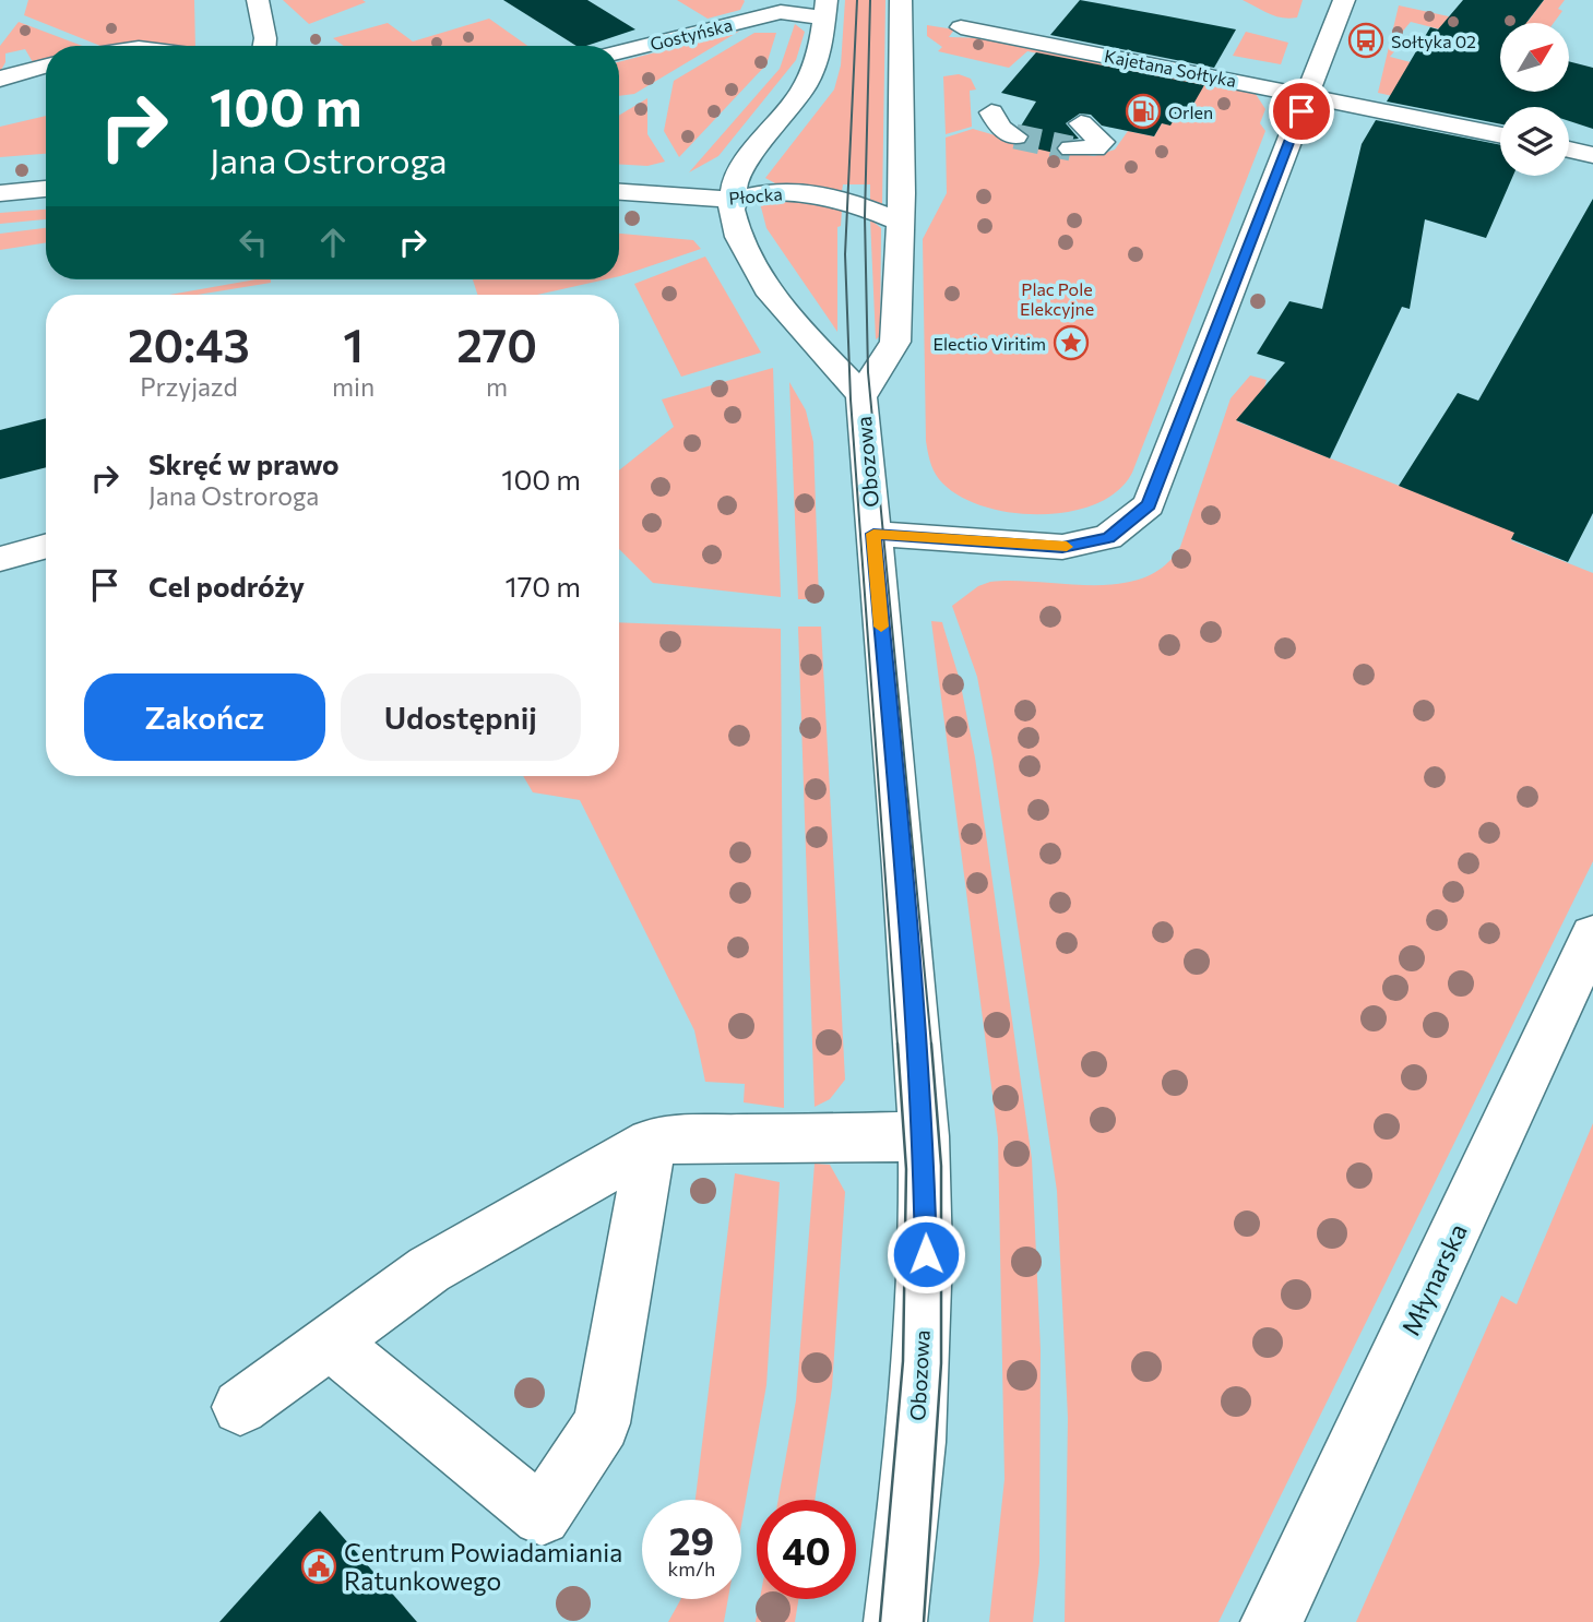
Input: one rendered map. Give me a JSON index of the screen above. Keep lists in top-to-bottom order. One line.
{"streets":{"street":["Gostyńska","Kajetana Sołtyka","Płocka","Obozowa","Młynarska"]},"crossings":[["Gostyńska","Obozowa"],["Płocka","Obozowa"]],"parks":["Plac Pole Elekcyjne"],"places":{"bus stop":["Sołtyka 02"],"fuel station":["Orlen"],"place":["Electio Viritim"],"public building":["Centrum Powiadamiania Ratunkowego"]},"north":"top right","page":{"turn":["100 m","Jana Ostroroga"],"eta":["20:43","Przyjazd","1","min","270","m"],"list":[{"name":"Skręć w prawo","note":"Jana Ostroroga","value":"100 m"},{"name":"Cel podróży","value":"170 m"}],"buttons":["Zakończ","Udostępnij"],"speed":"29 km/h","limit":"40"}}
